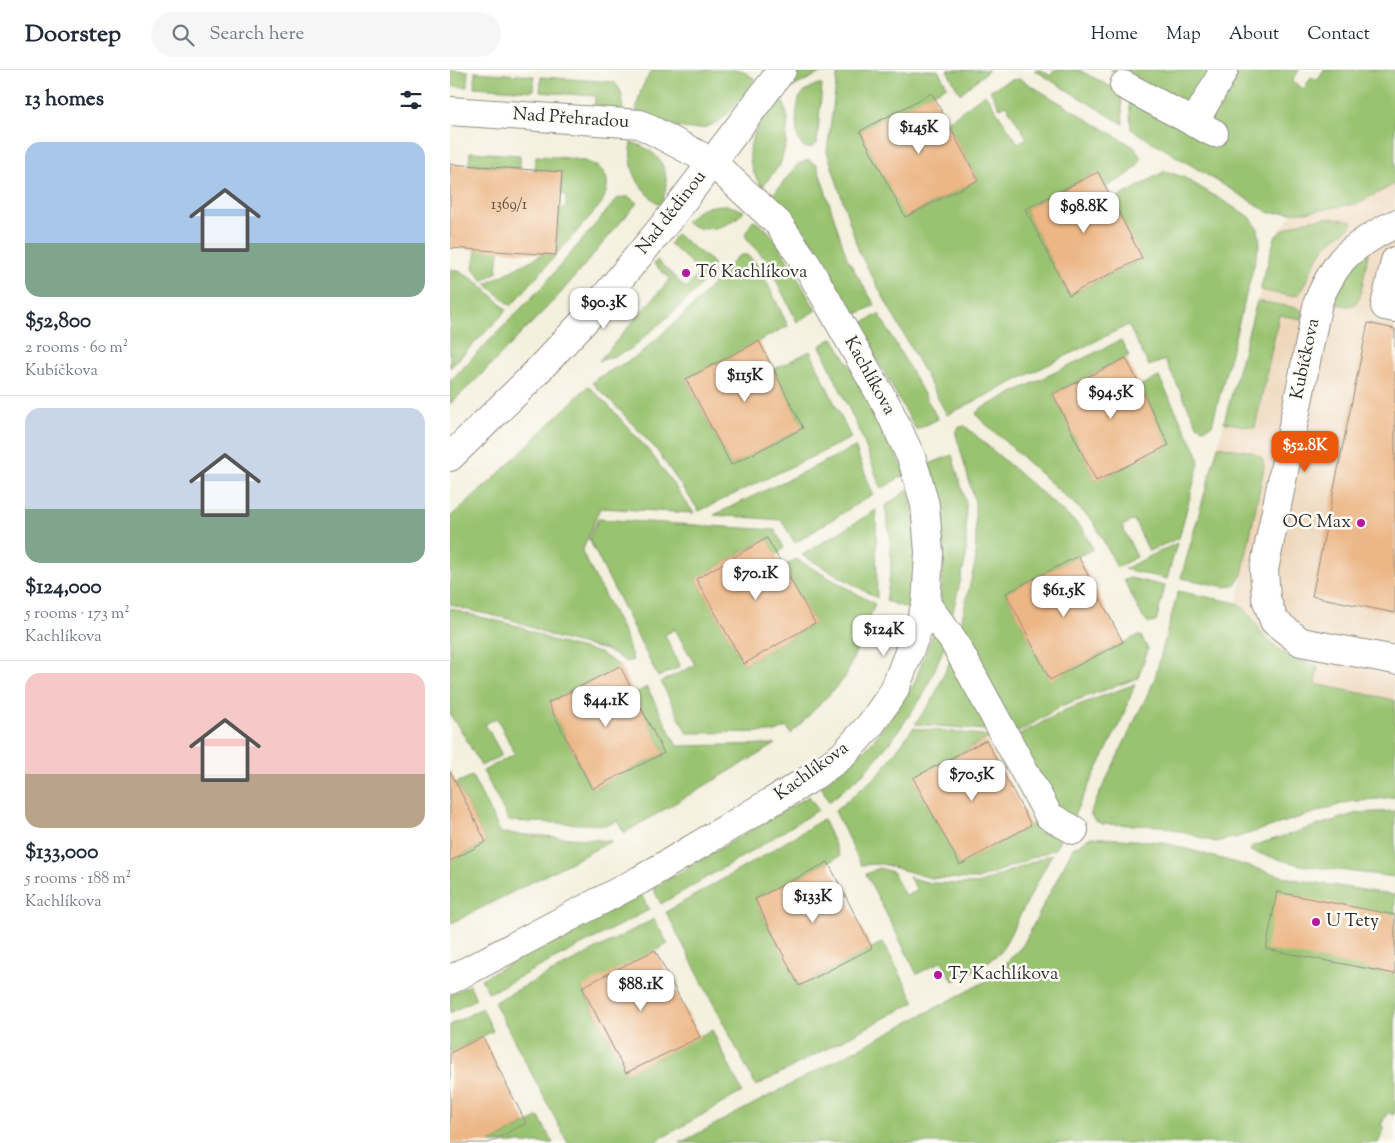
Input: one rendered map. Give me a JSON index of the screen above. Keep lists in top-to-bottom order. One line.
{"streets":{"street":["Nad Přehradou","Nad dědinou","Kubíčkova","Kachlíkova"]},"crossings":[["Nad Přehradou","Nad dědinou"],["Nad Přehradou","Kachlíkova"],["Nad dědinou","Kachlíkova"]],"places":["T6 Kachlíkova","OC Max","U Tety","T7 Kachlíkova"],"house_numbers":["1369/1"],"page":{"header":"Doorstep","search":"Search here","nav":["Home","Map","About","Contact"],"heading":"13 homes","price":["$145K","$98.8K","$90.3K","$115K","$94.5K","$52.8K","$70.1K","$61.5K","$124K","$44.1K","$70.5K","$133K","$88.1K"],"list":[{"name":"$52,800","note":"2 rooms · 60 m² · Kubíčkova"},{"name":"$124,000","note":"5 rooms · 173 m² · Kachlíkova"},{"name":"$133,000","note":"5 rooms · 188 m² · Kachlíkova"}]}}
